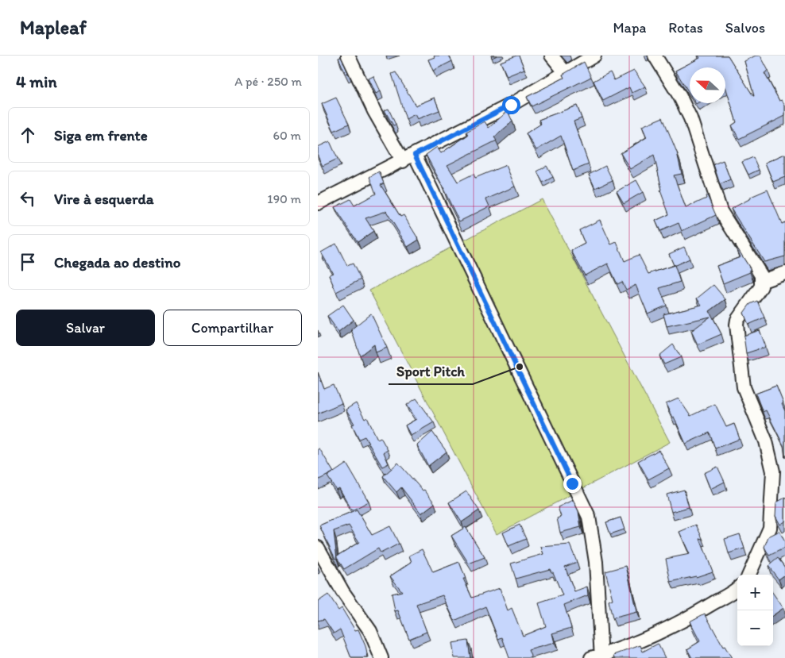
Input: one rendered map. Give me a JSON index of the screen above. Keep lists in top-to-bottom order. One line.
{"places":["Sport Pitch"],"north":"left","page":{"header":"Mapleaf","nav":["Mapa","Rotas","Salvos"],"heading":["4 min","A pé · 250 m"],"list":[["Siga em frente","60 m"],["Vire à esquerda","190 m"],"Chegada ao destino"],"buttons":["Salvar","Compartilhar"],"map_buttons":["+","−"]}}
